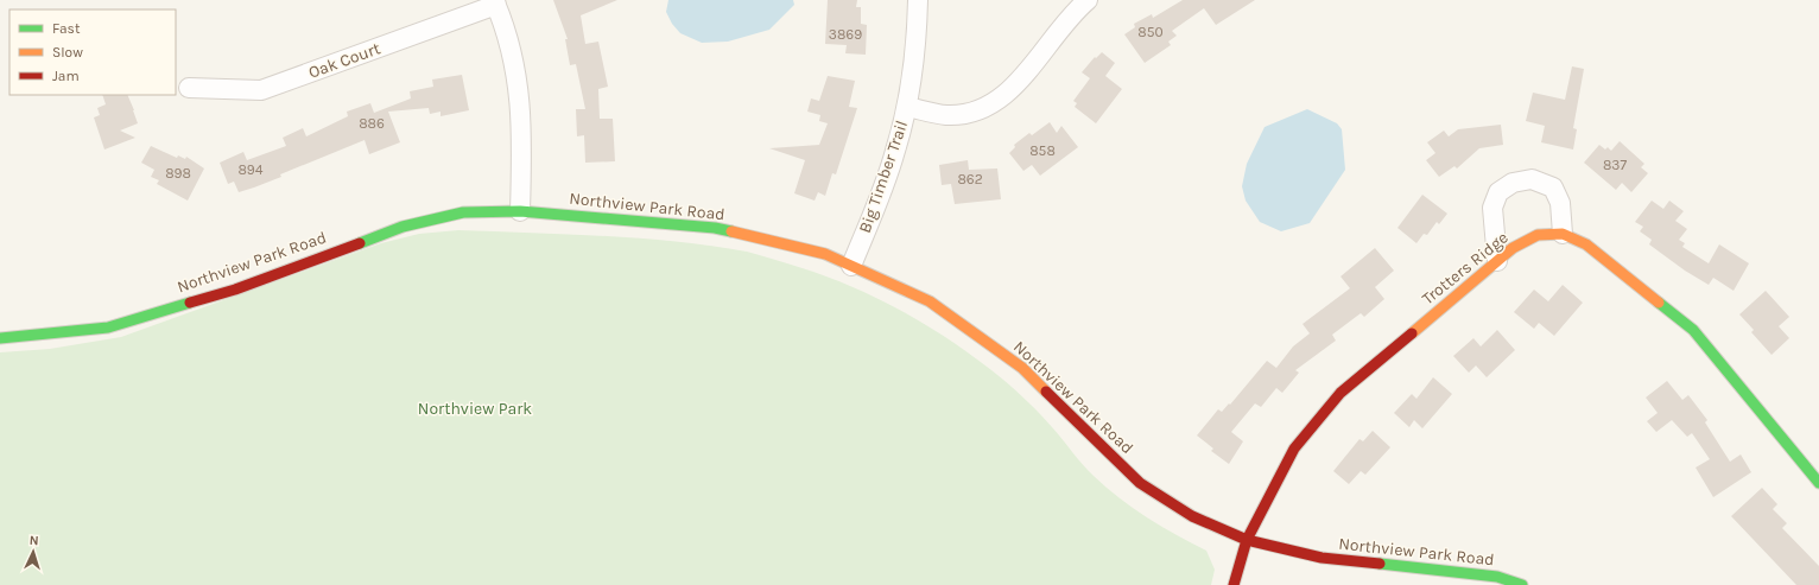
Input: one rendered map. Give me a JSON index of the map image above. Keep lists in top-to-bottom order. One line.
{"streets":{"street":["Oak Court","Big Timber Trail","Northview Park Road","Trotters Ridge"]},"crossings":[["Big Timber Trail","Northview Park Road"],["Northview Park Road","Trotters Ridge"]],"parks":["Northview Park"],"house_numbers":["850","3869","886","858","837","894","898","862"],"legend":["Fast","Slow","Jam"],"north":"top"}
